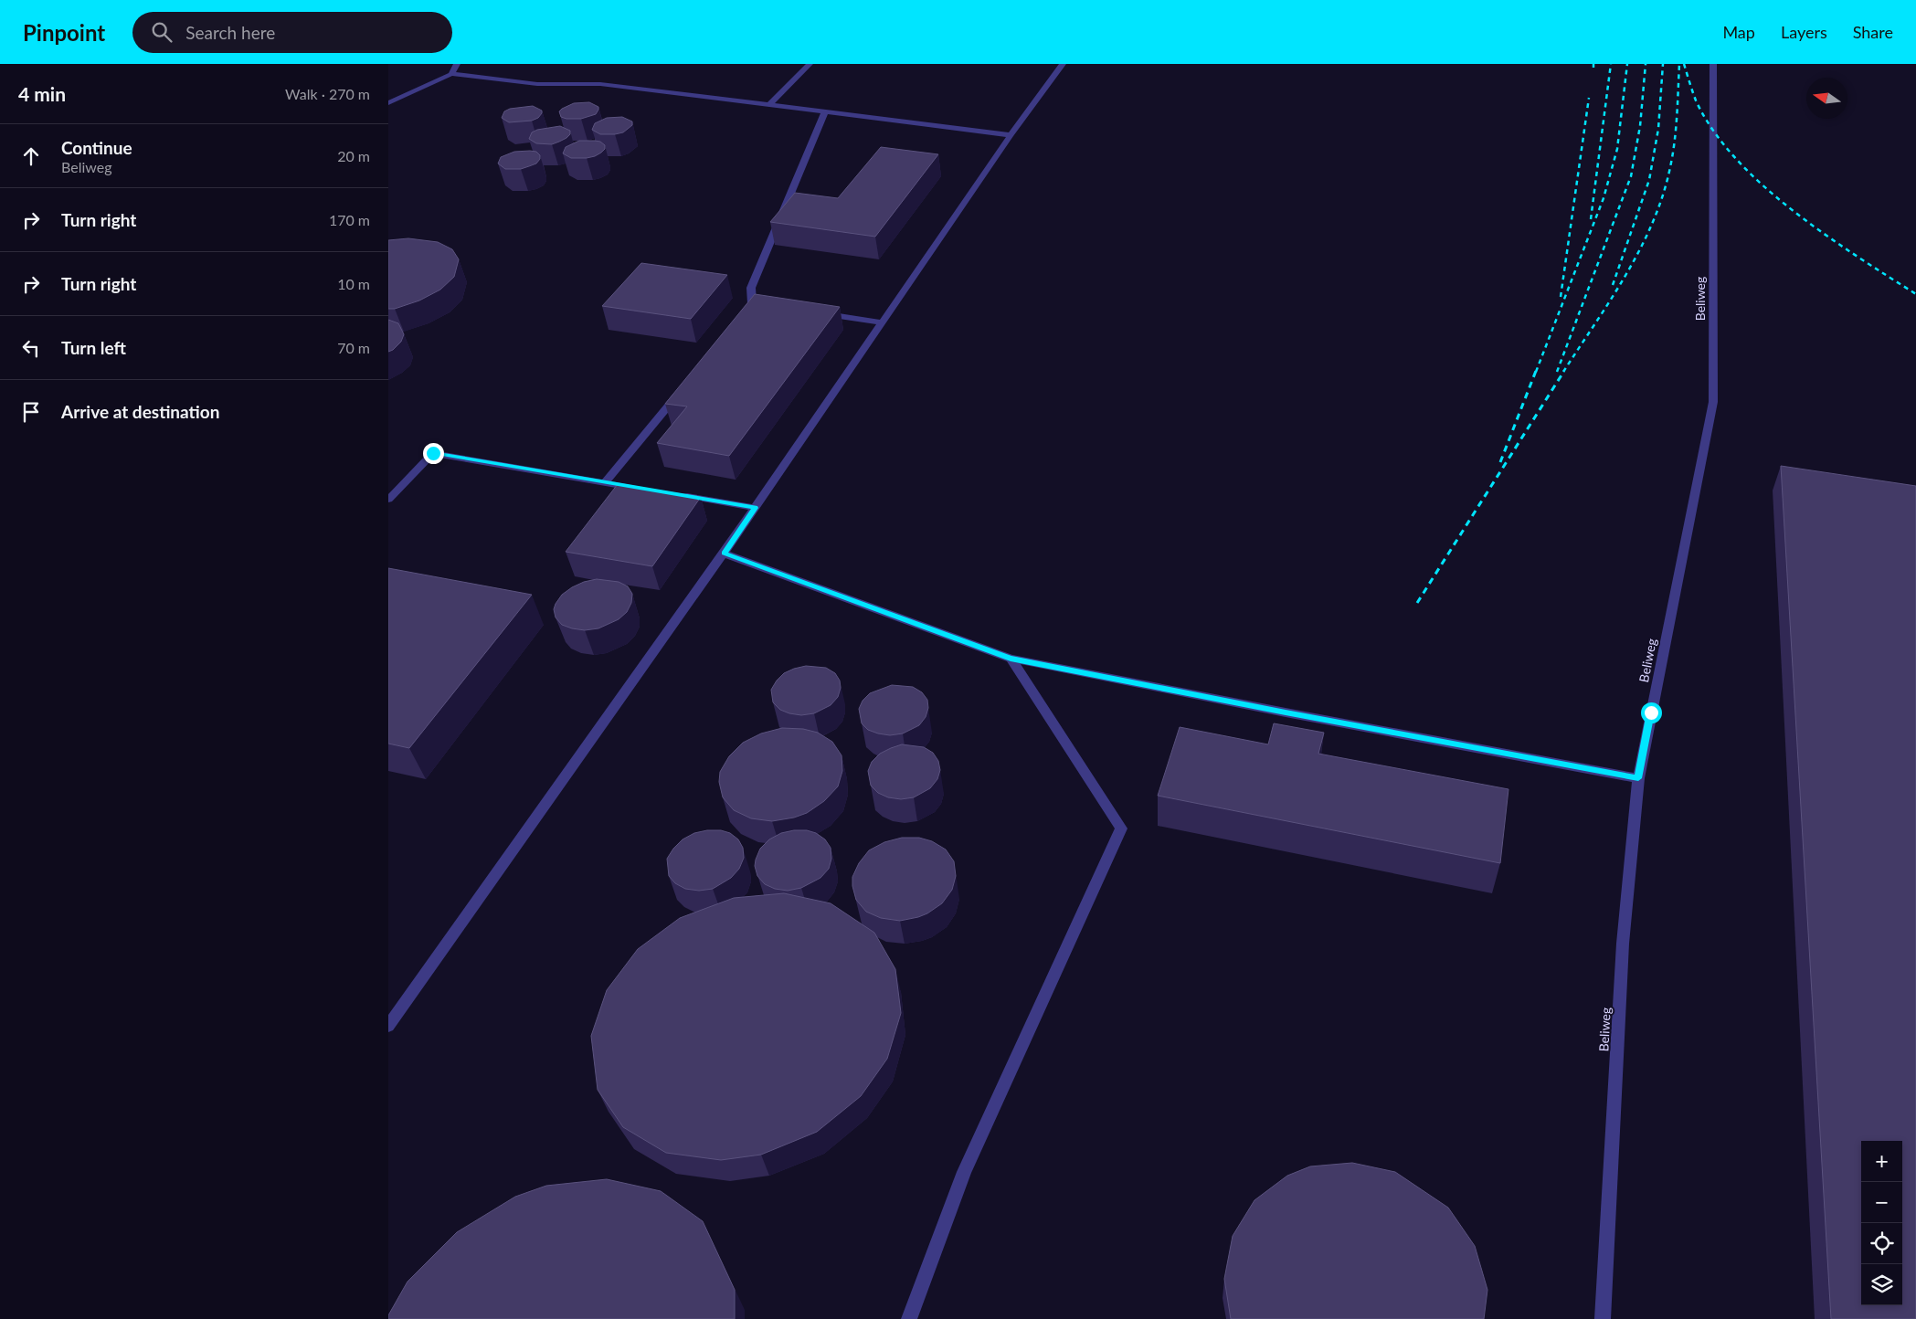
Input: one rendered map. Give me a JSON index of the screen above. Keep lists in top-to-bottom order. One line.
{"streets":{"street":["Beliweg"]},"north":"left","page":{"header":"Pinpoint","search":"Search here","nav":["Map","Layers","Share"],"heading":["4 min","Walk · 270 m"],"list":[["Continue","Beliweg","20 m"],["Turn right","170 m"],["Turn right","10 m"],["Turn left","70 m"],"Arrive at destination"],"map_buttons":["+","−"]}}
